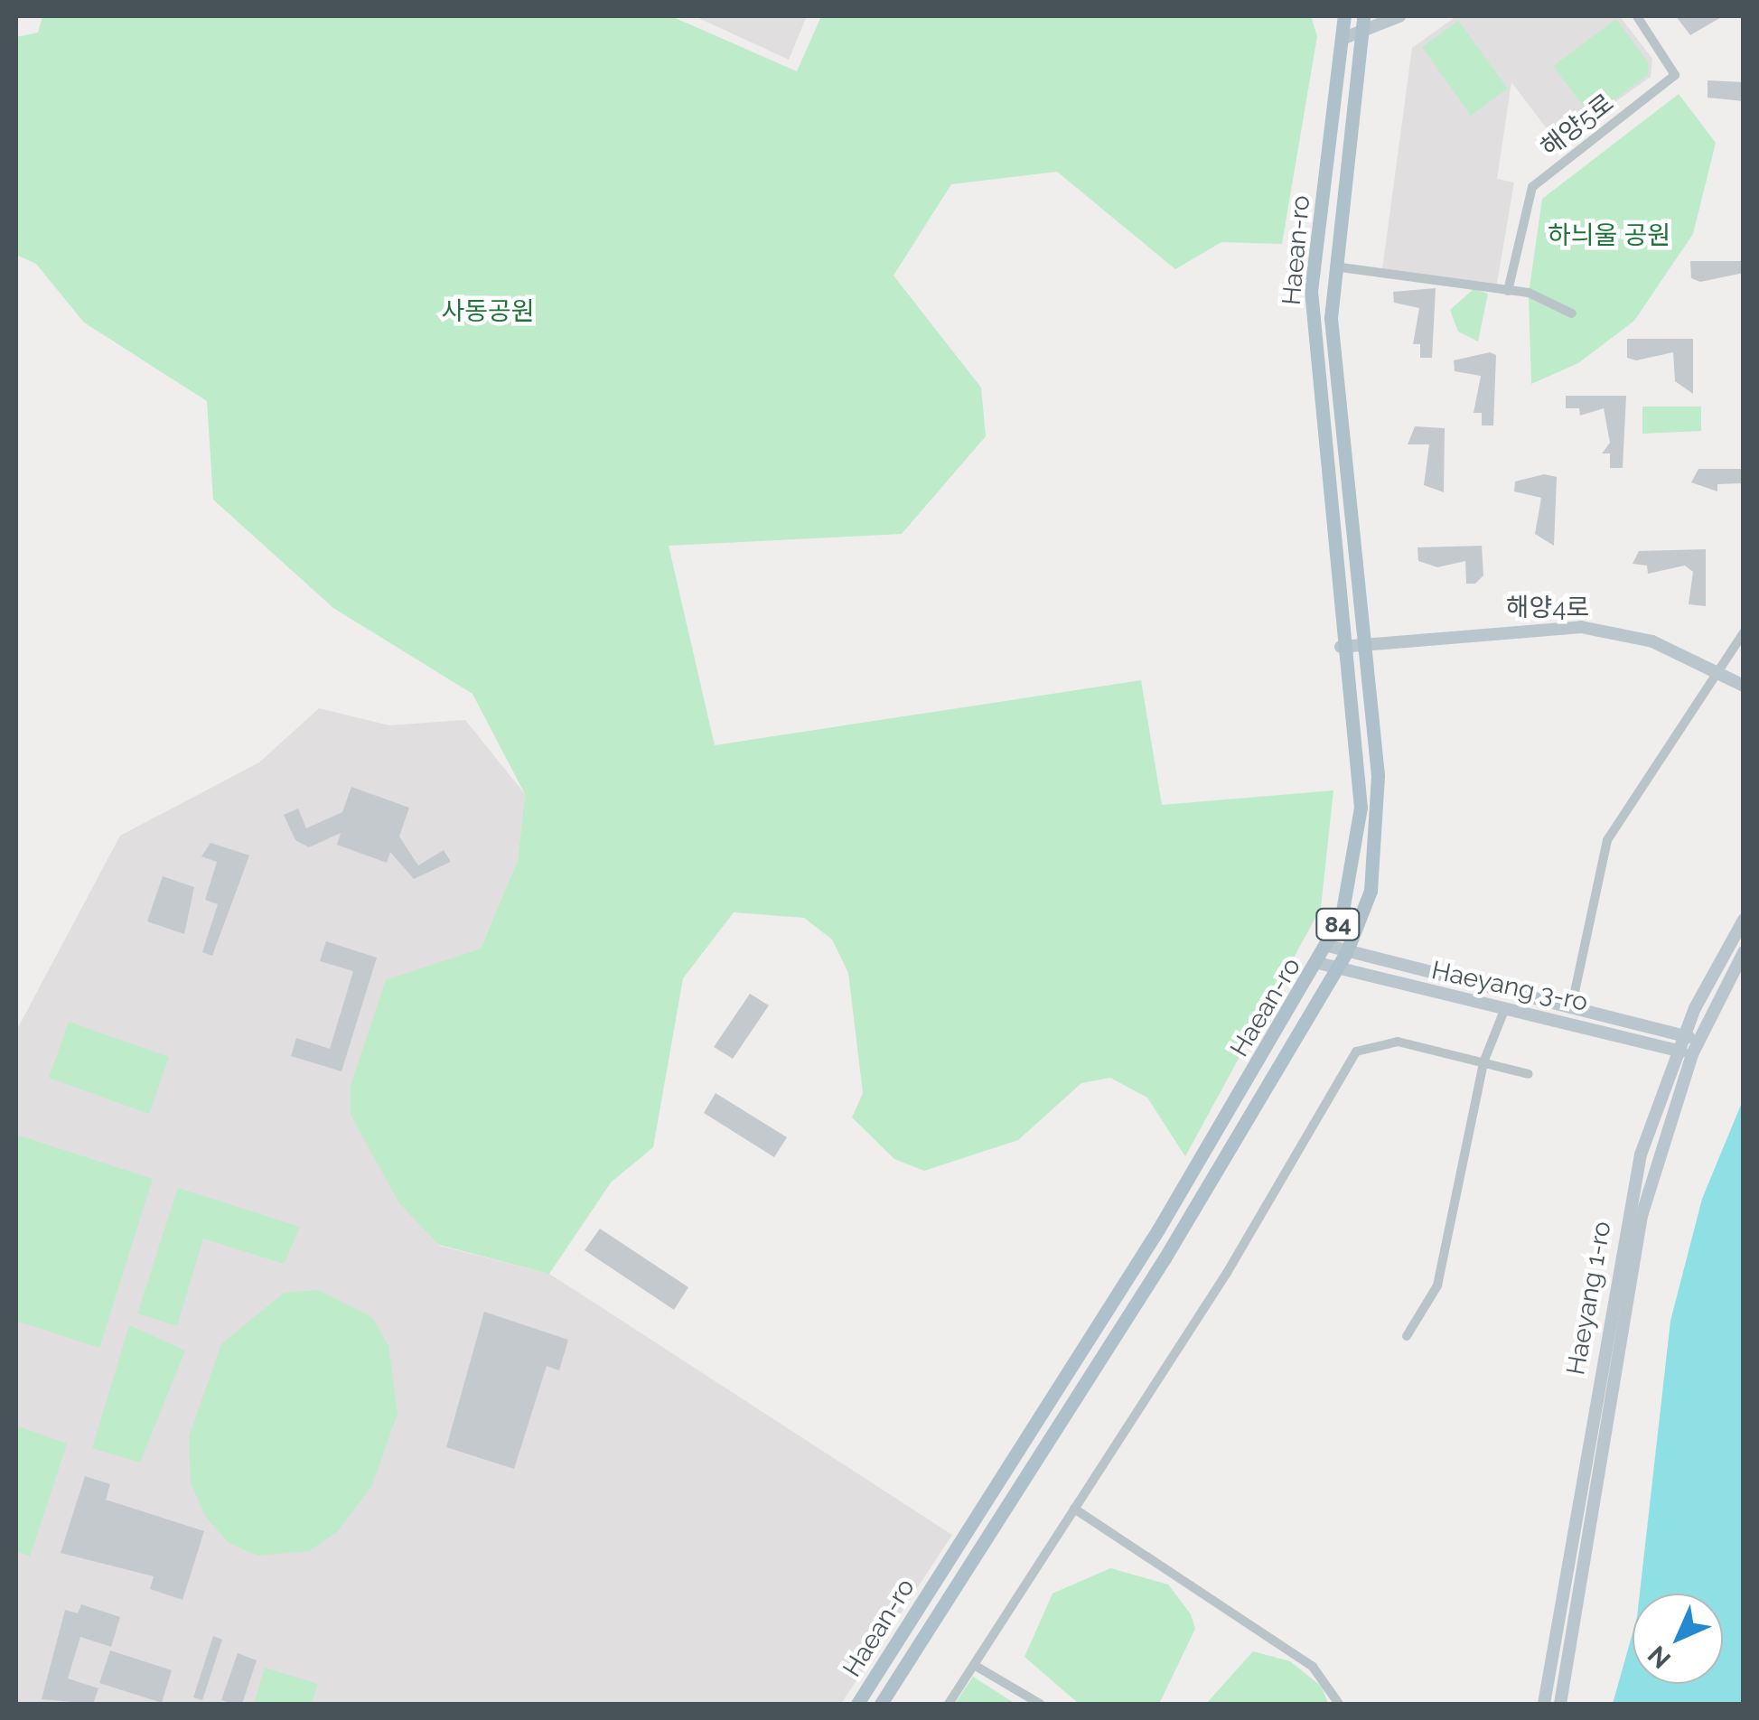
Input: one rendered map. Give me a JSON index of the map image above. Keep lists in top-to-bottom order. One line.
{"streets":{"main road":["Haean-ro","84"],"street":["해양5로","해양4로","Haeyang 3-ro","Haeyang 1-ro"]},"crossings":[["Haean-ro","해양4로"],["Haean-ro","Haeyang 3-ro"],["Haeyang 3-ro","Haeyang 1-ro"]],"parks":["하늬울 공원","사동공원"],"north":"bottom left"}
